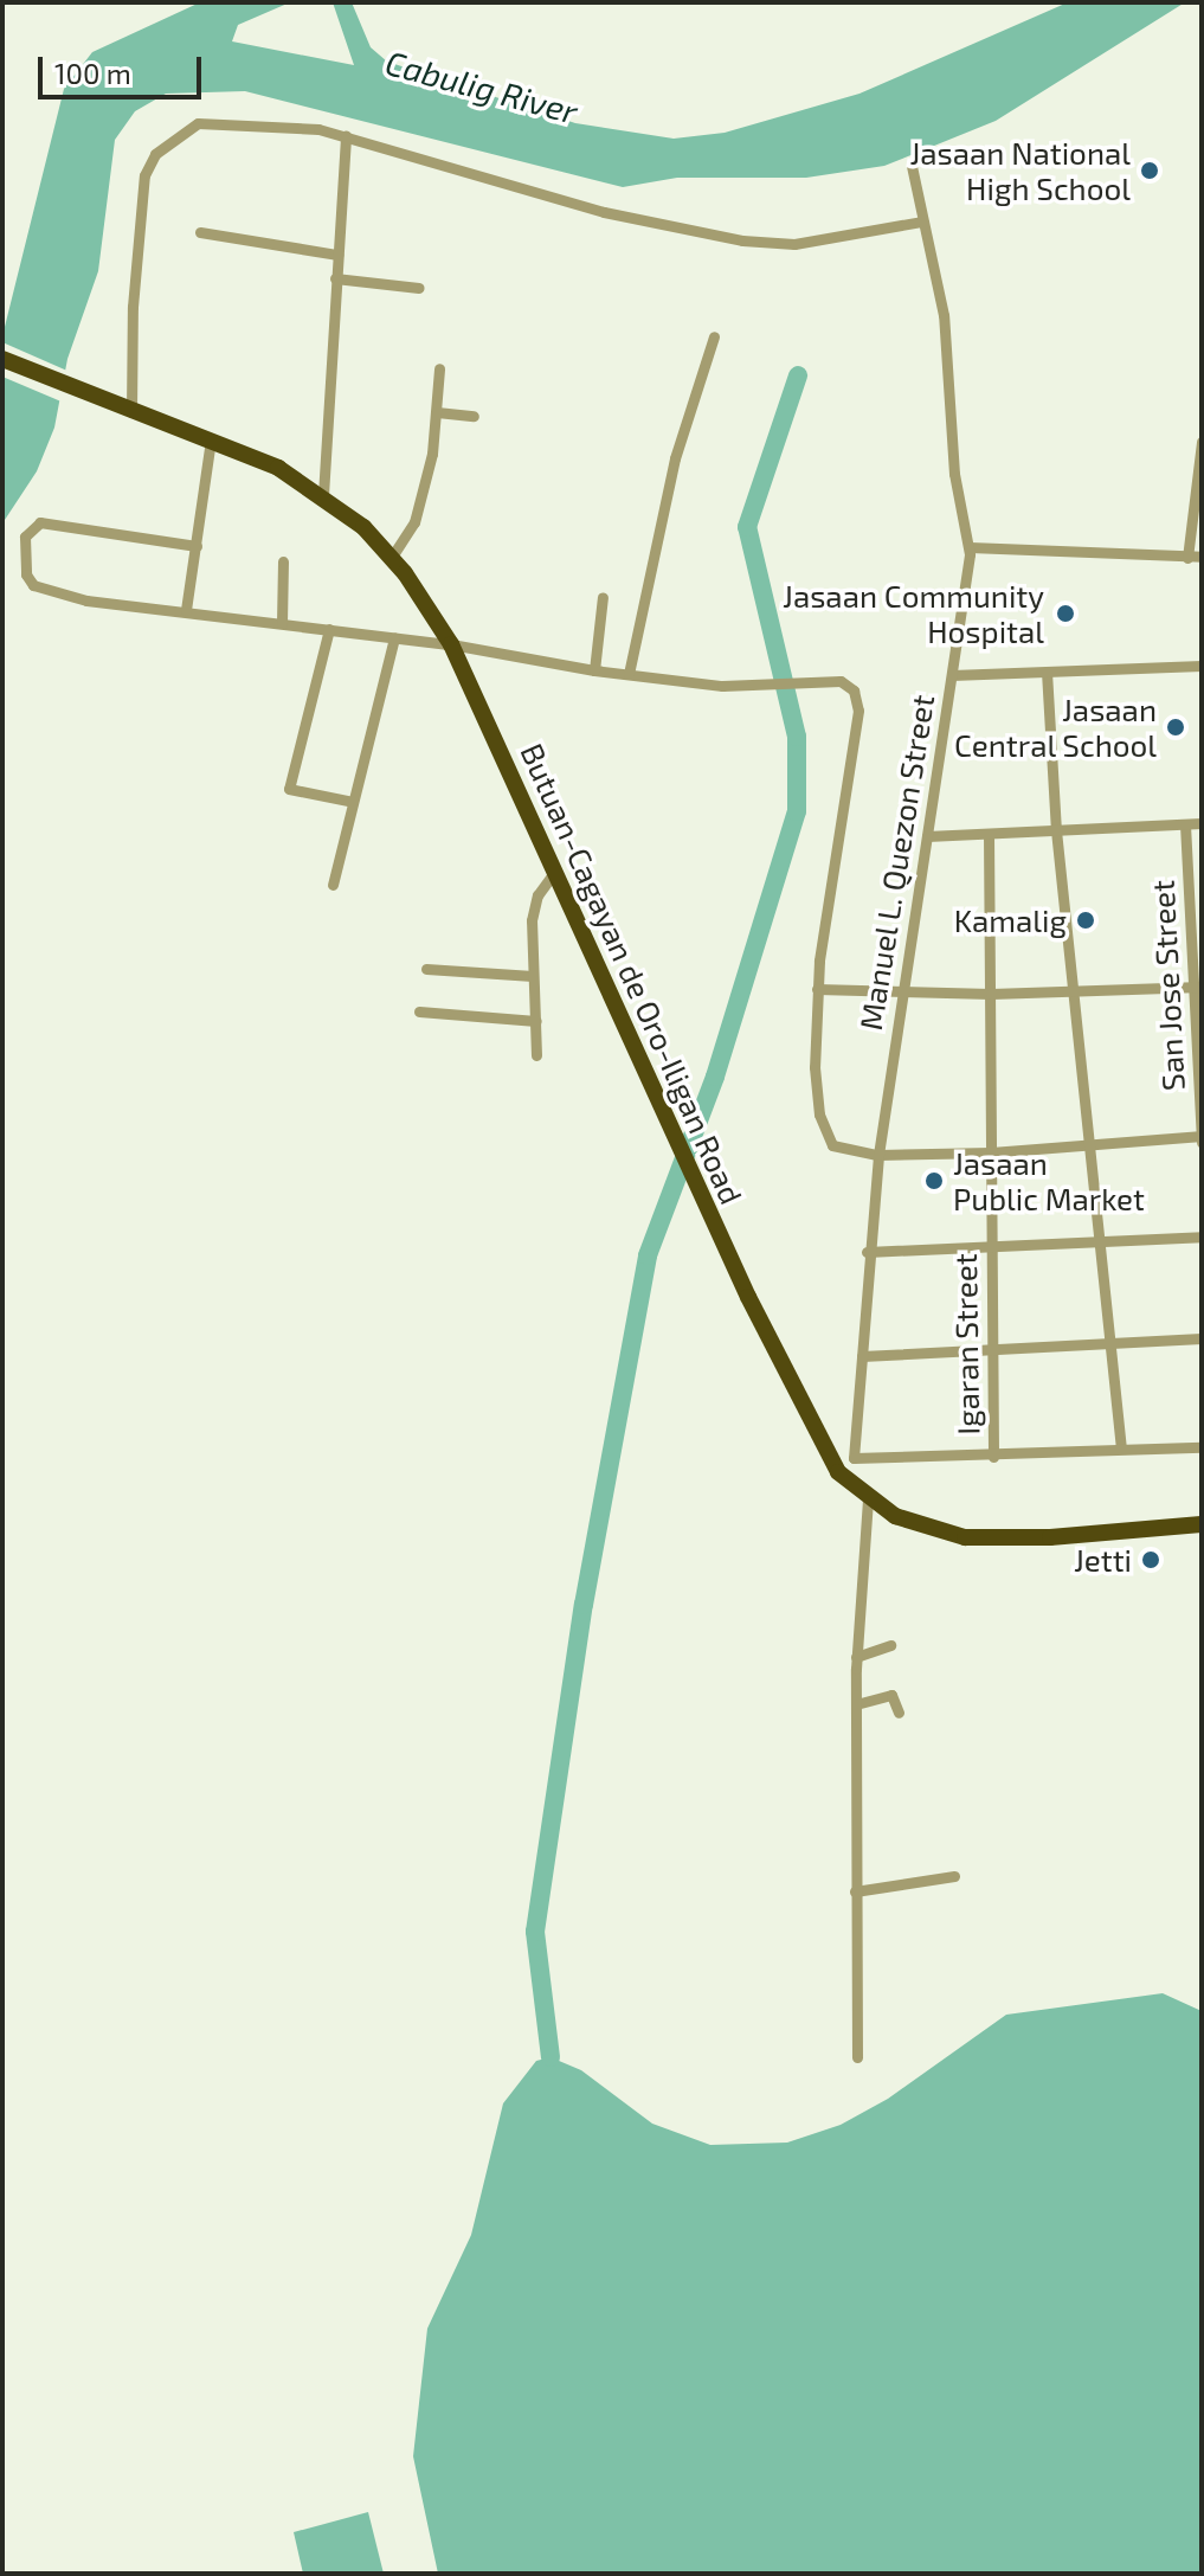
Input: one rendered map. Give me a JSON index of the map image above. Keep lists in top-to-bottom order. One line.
{"streets":{"highway":["Butuan-Cagayan de Oro-Iligan Road"],"street":["Manuel L. Quezon Street","San Jose Street","Igaran Street"]},"water":["Cabulig River"],"places":["Jasaan National High School","Jasaan Community Hospital","Jasaan Central School","Kamalig","Jasaan Public Market","Jetti"],"scale_bar":"100 m"}
